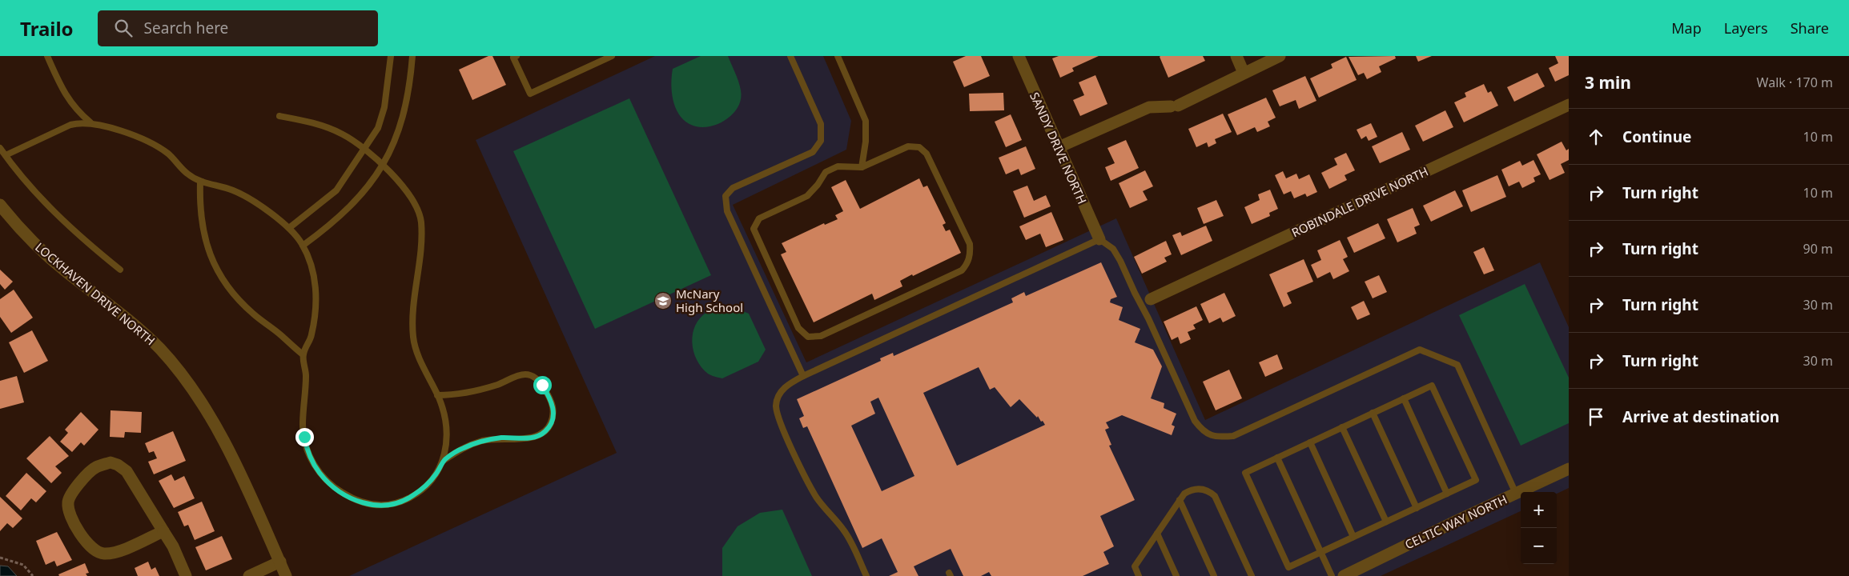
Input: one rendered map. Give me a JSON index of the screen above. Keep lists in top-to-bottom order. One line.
{"streets":{"street":["SANDY DRIVE NORTH","ROBINDALE DRIVE NORTH","LOCKHAVEN DRIVE NORTH","CELTIC WAY NORTH"]},"places":{"school or university":["McNary High School"]},"page":{"header":"Trailo","search":"Search here","nav":["Map","Layers","Share"],"heading":["3 min","Walk · 170 m"],"list":[["Continue","10 m"],["Turn right","10 m"],["Turn right","90 m"],["Turn right","30 m"],["Turn right","30 m"],"Arrive at destination"],"map_buttons":["+","−"]}}
